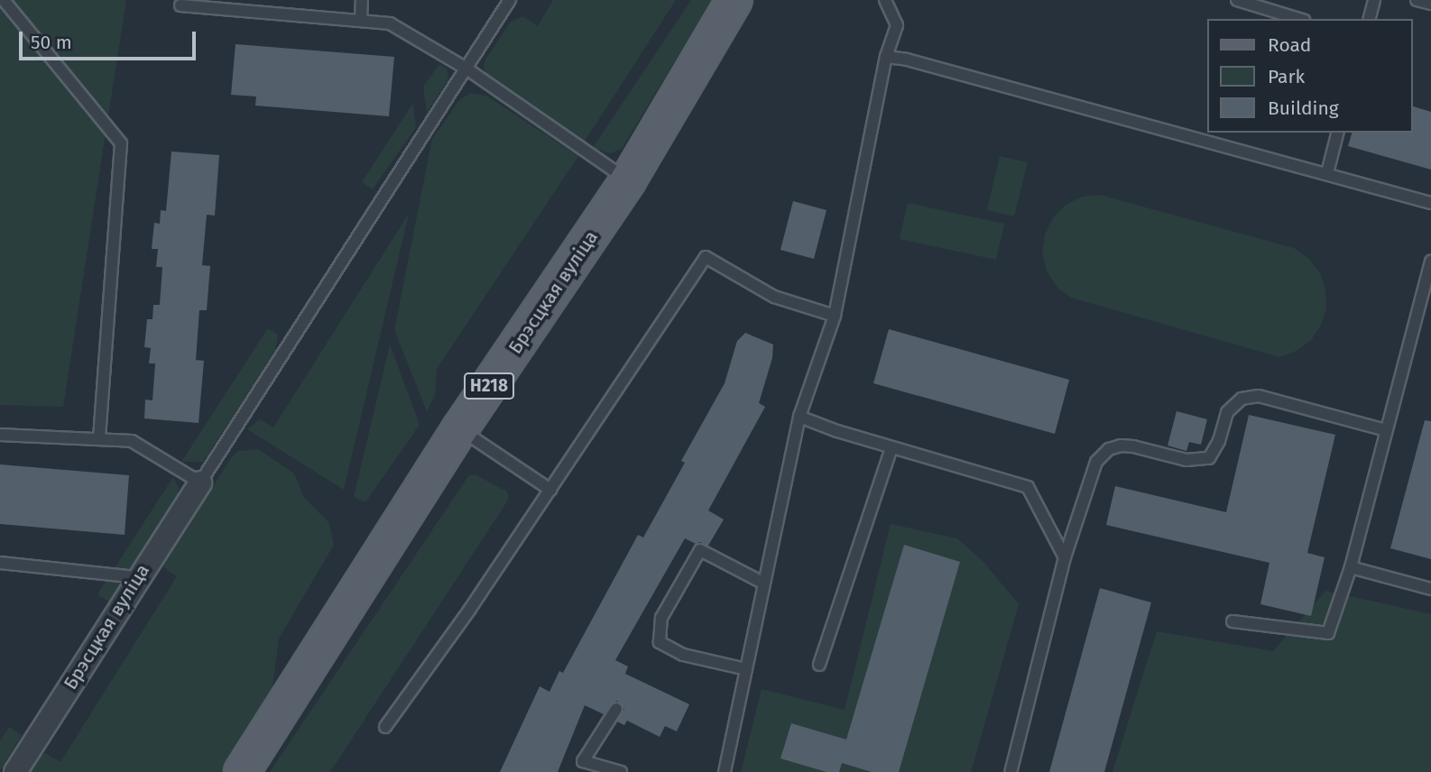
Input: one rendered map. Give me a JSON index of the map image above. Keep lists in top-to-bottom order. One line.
{"streets":{"main road":["Брэсцкая вуліца","Н218"]},"legend":["Road","Park","Building"],"scale_bar":"50 m"}
